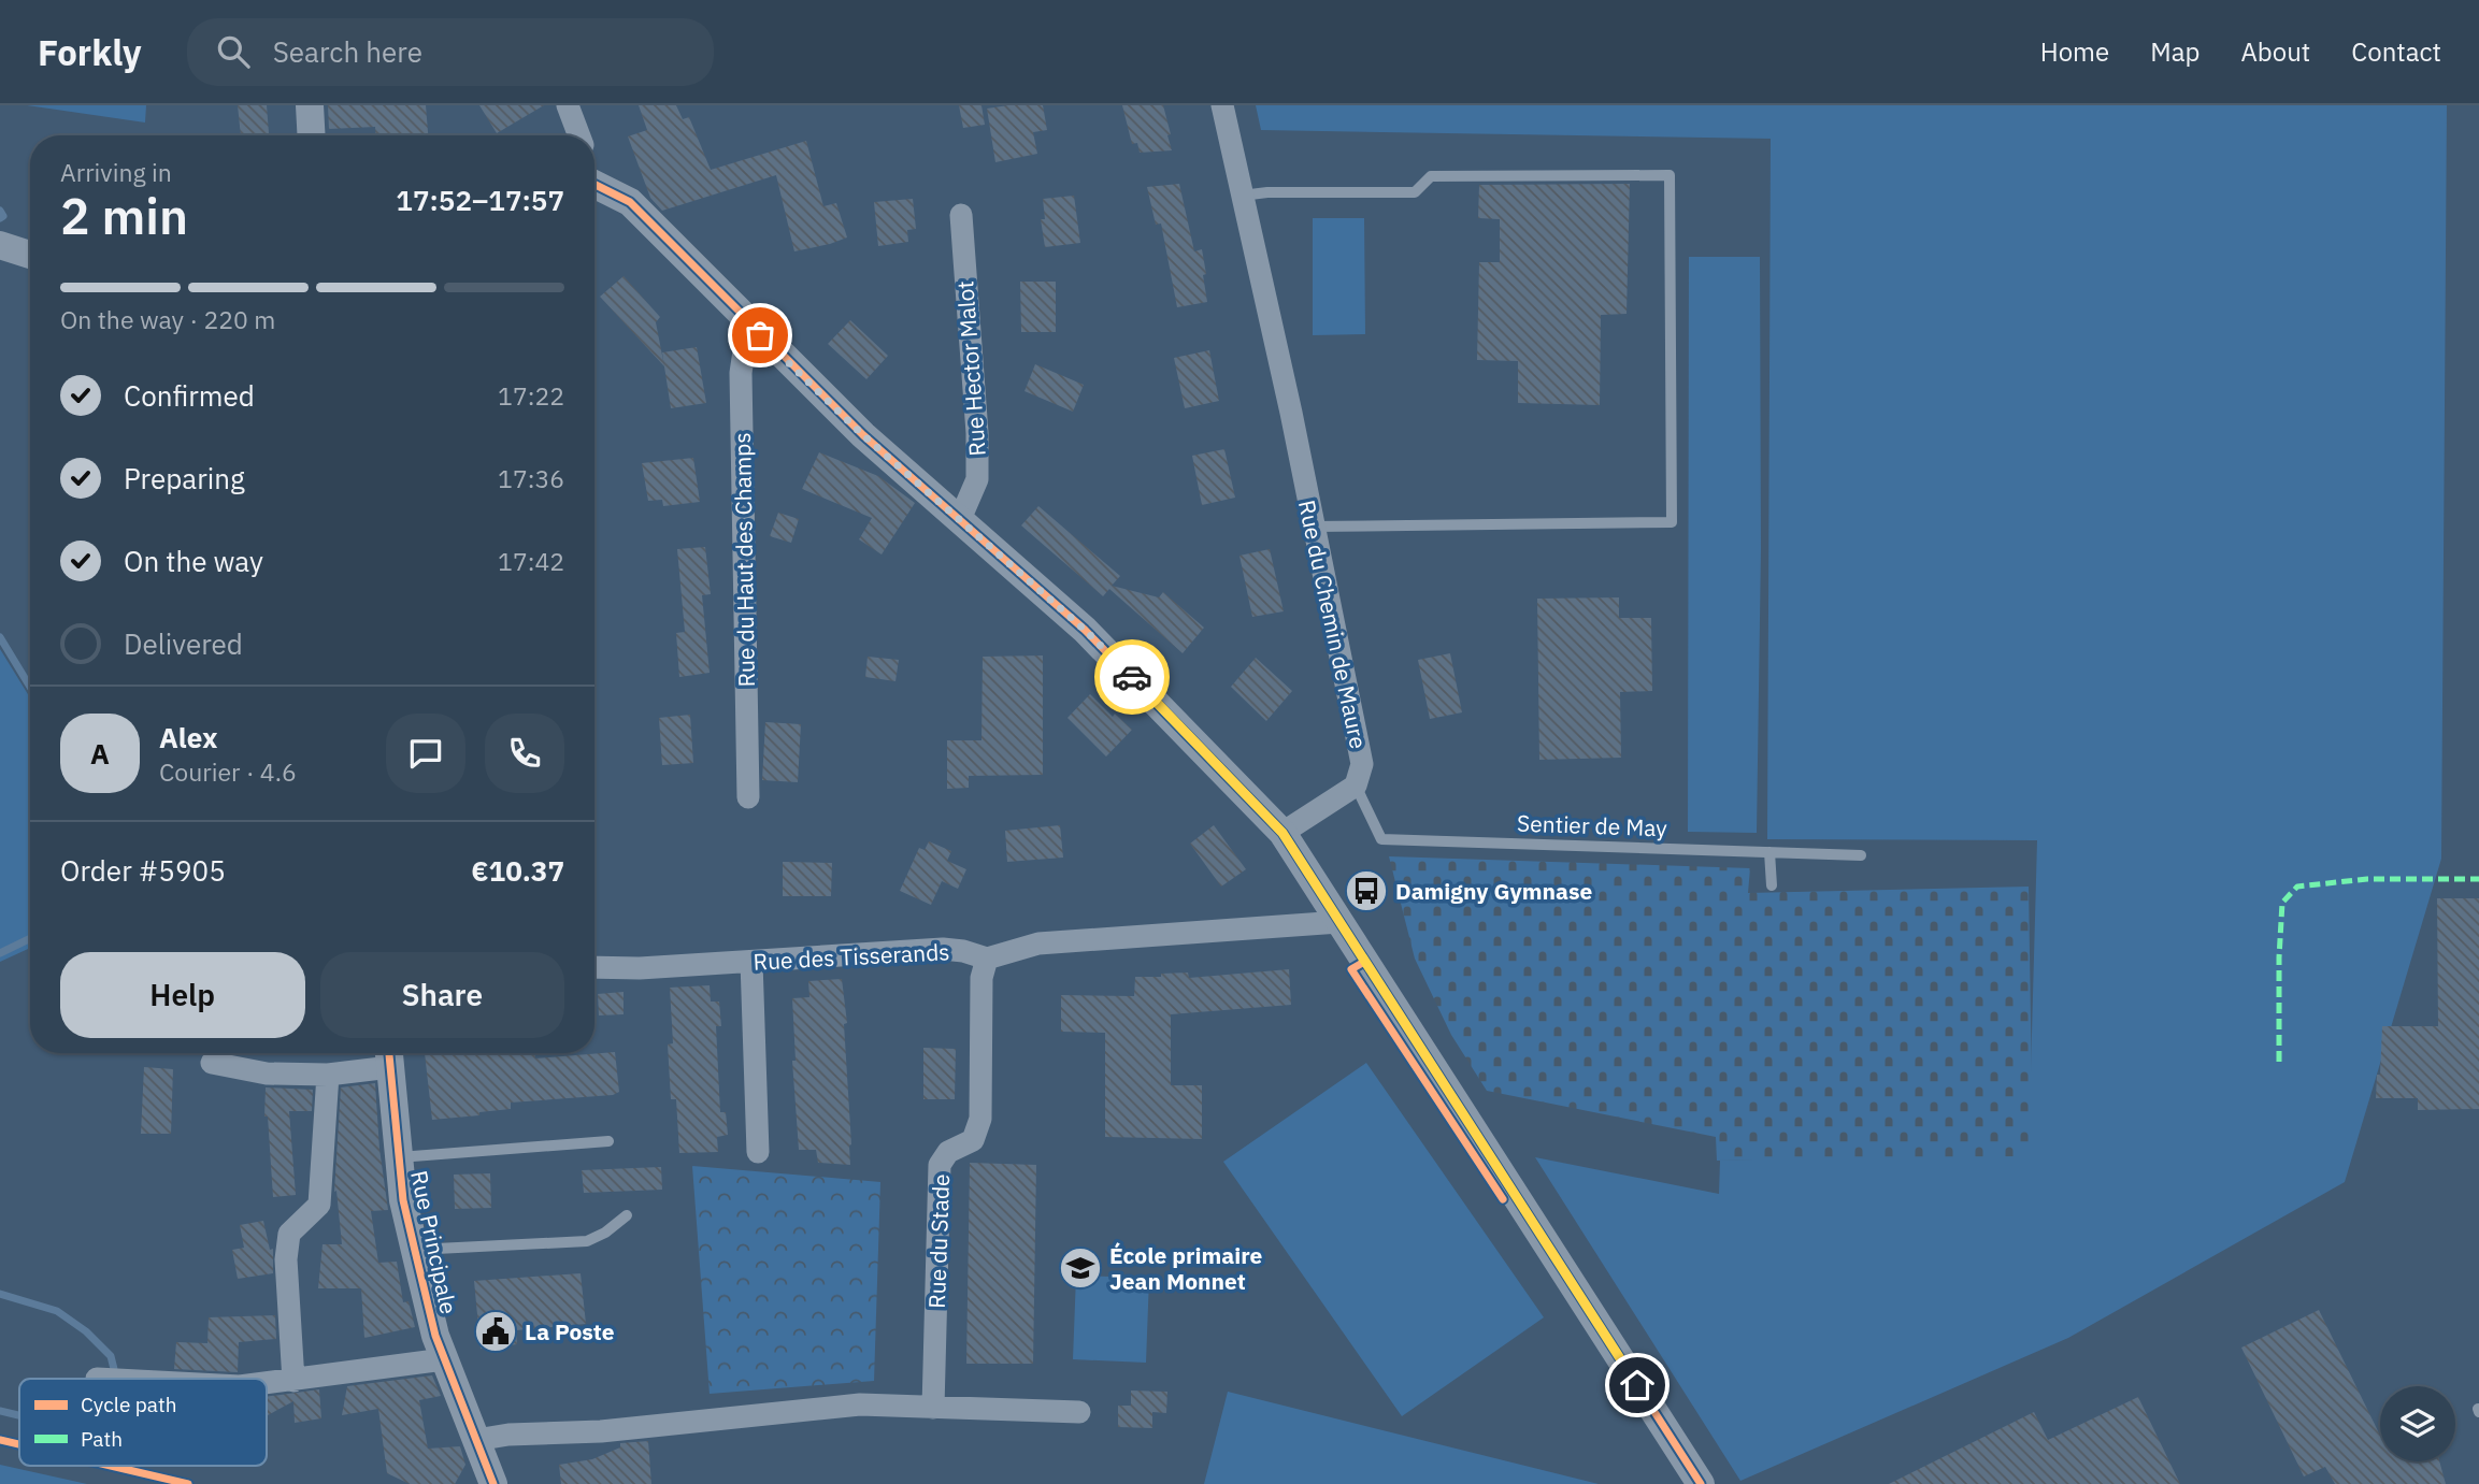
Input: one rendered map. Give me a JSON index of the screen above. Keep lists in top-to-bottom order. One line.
{"streets":{"street":["Rue Hector Malot","Rue du Haut des Champs","Rue du Chemin de Maure","Rue des Tisserands","Rue du Stade","Rue Principale"],"lane":["Sentier de May"]},"crossings":[["Rue du Chemin de Maure","Sentier de May"],["Rue des Tisserands","Rue du Stade"]],"places":{"bus stop":["Damigny Gymnase"],"school or university":["École primaire Jean Monnet"],"public building":["La Poste"]},"legend":["Cycle path","Path"],"page":{"header":"Forkly","search":"Search here","nav":["Home","Map","About","Contact"],"heading":["2 min","Arriving in","17:52–17:57"],"panel":["Alex","Courier · 4.6","Order #5905","€10.37"],"bar":"On the way · 220 m","list":[["Confirmed","17:22"],["Preparing","17:36"],["On the way","17:42"],"Delivered"],"round":"A","buttons":["Help","Share"]}}
